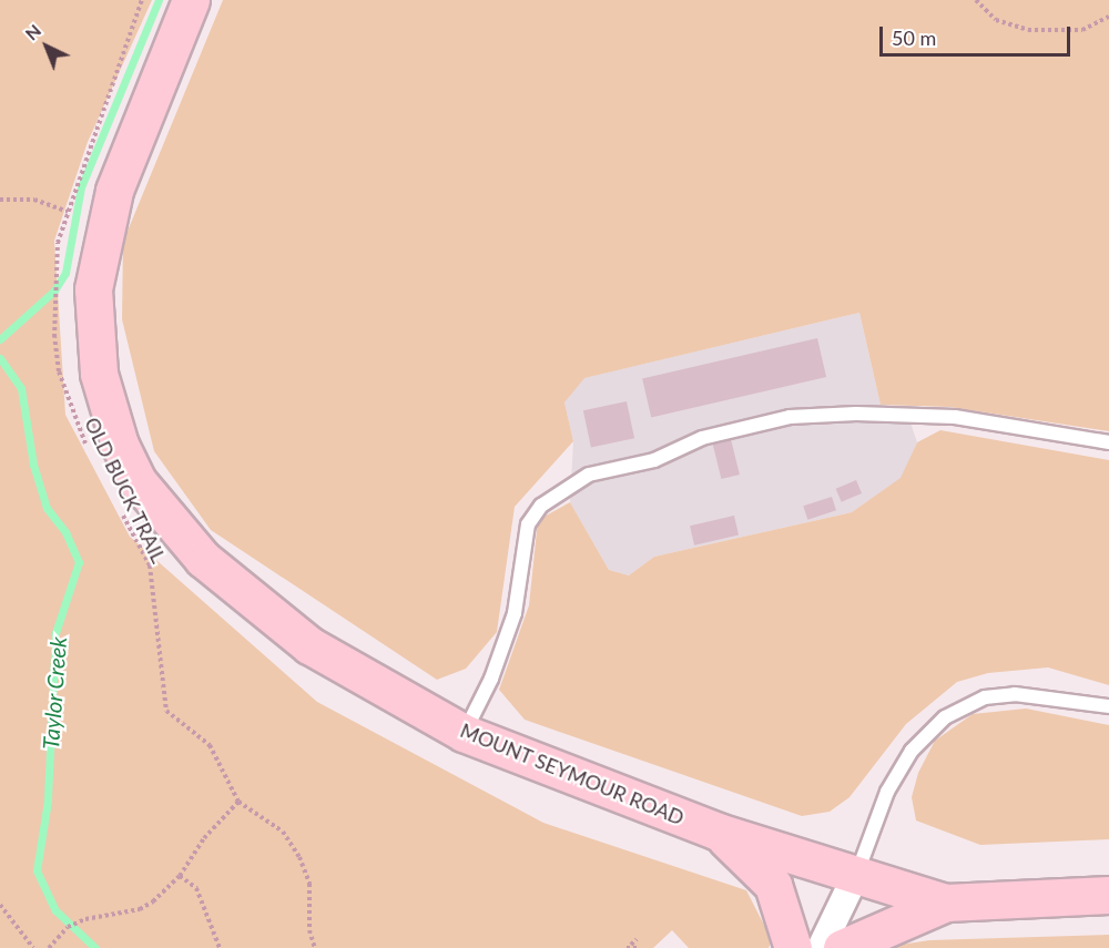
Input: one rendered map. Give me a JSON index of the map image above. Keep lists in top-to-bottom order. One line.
{"streets":{"street":["MOUNT SEYMOUR ROAD"],"path":["OLD BUCK TRAIL"]},"water":["Taylor Creek"],"scale_bar":"50 m","north":"top left"}
